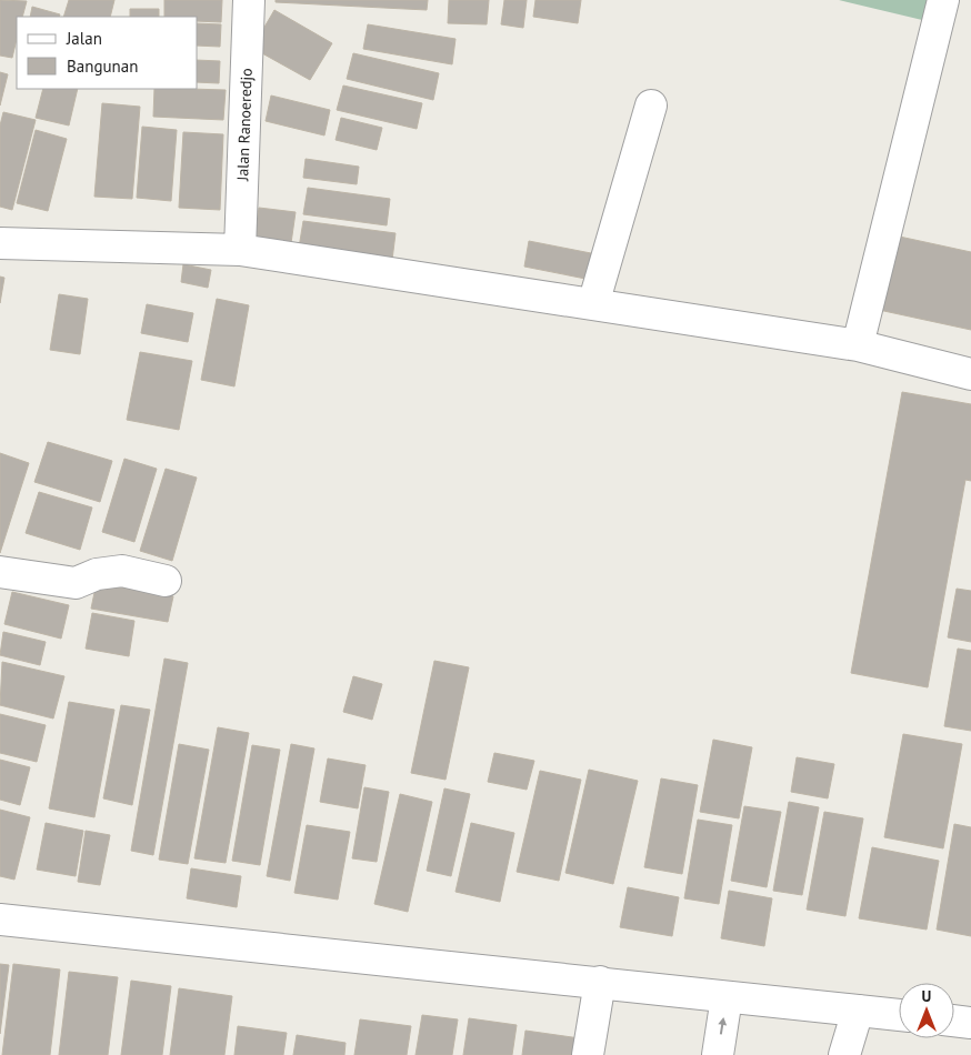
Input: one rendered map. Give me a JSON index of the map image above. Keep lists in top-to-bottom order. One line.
{"streets":{"street":["Jalan Ranoeredjo"]},"legend":["Jalan","Bangunan"],"north":"top"}
